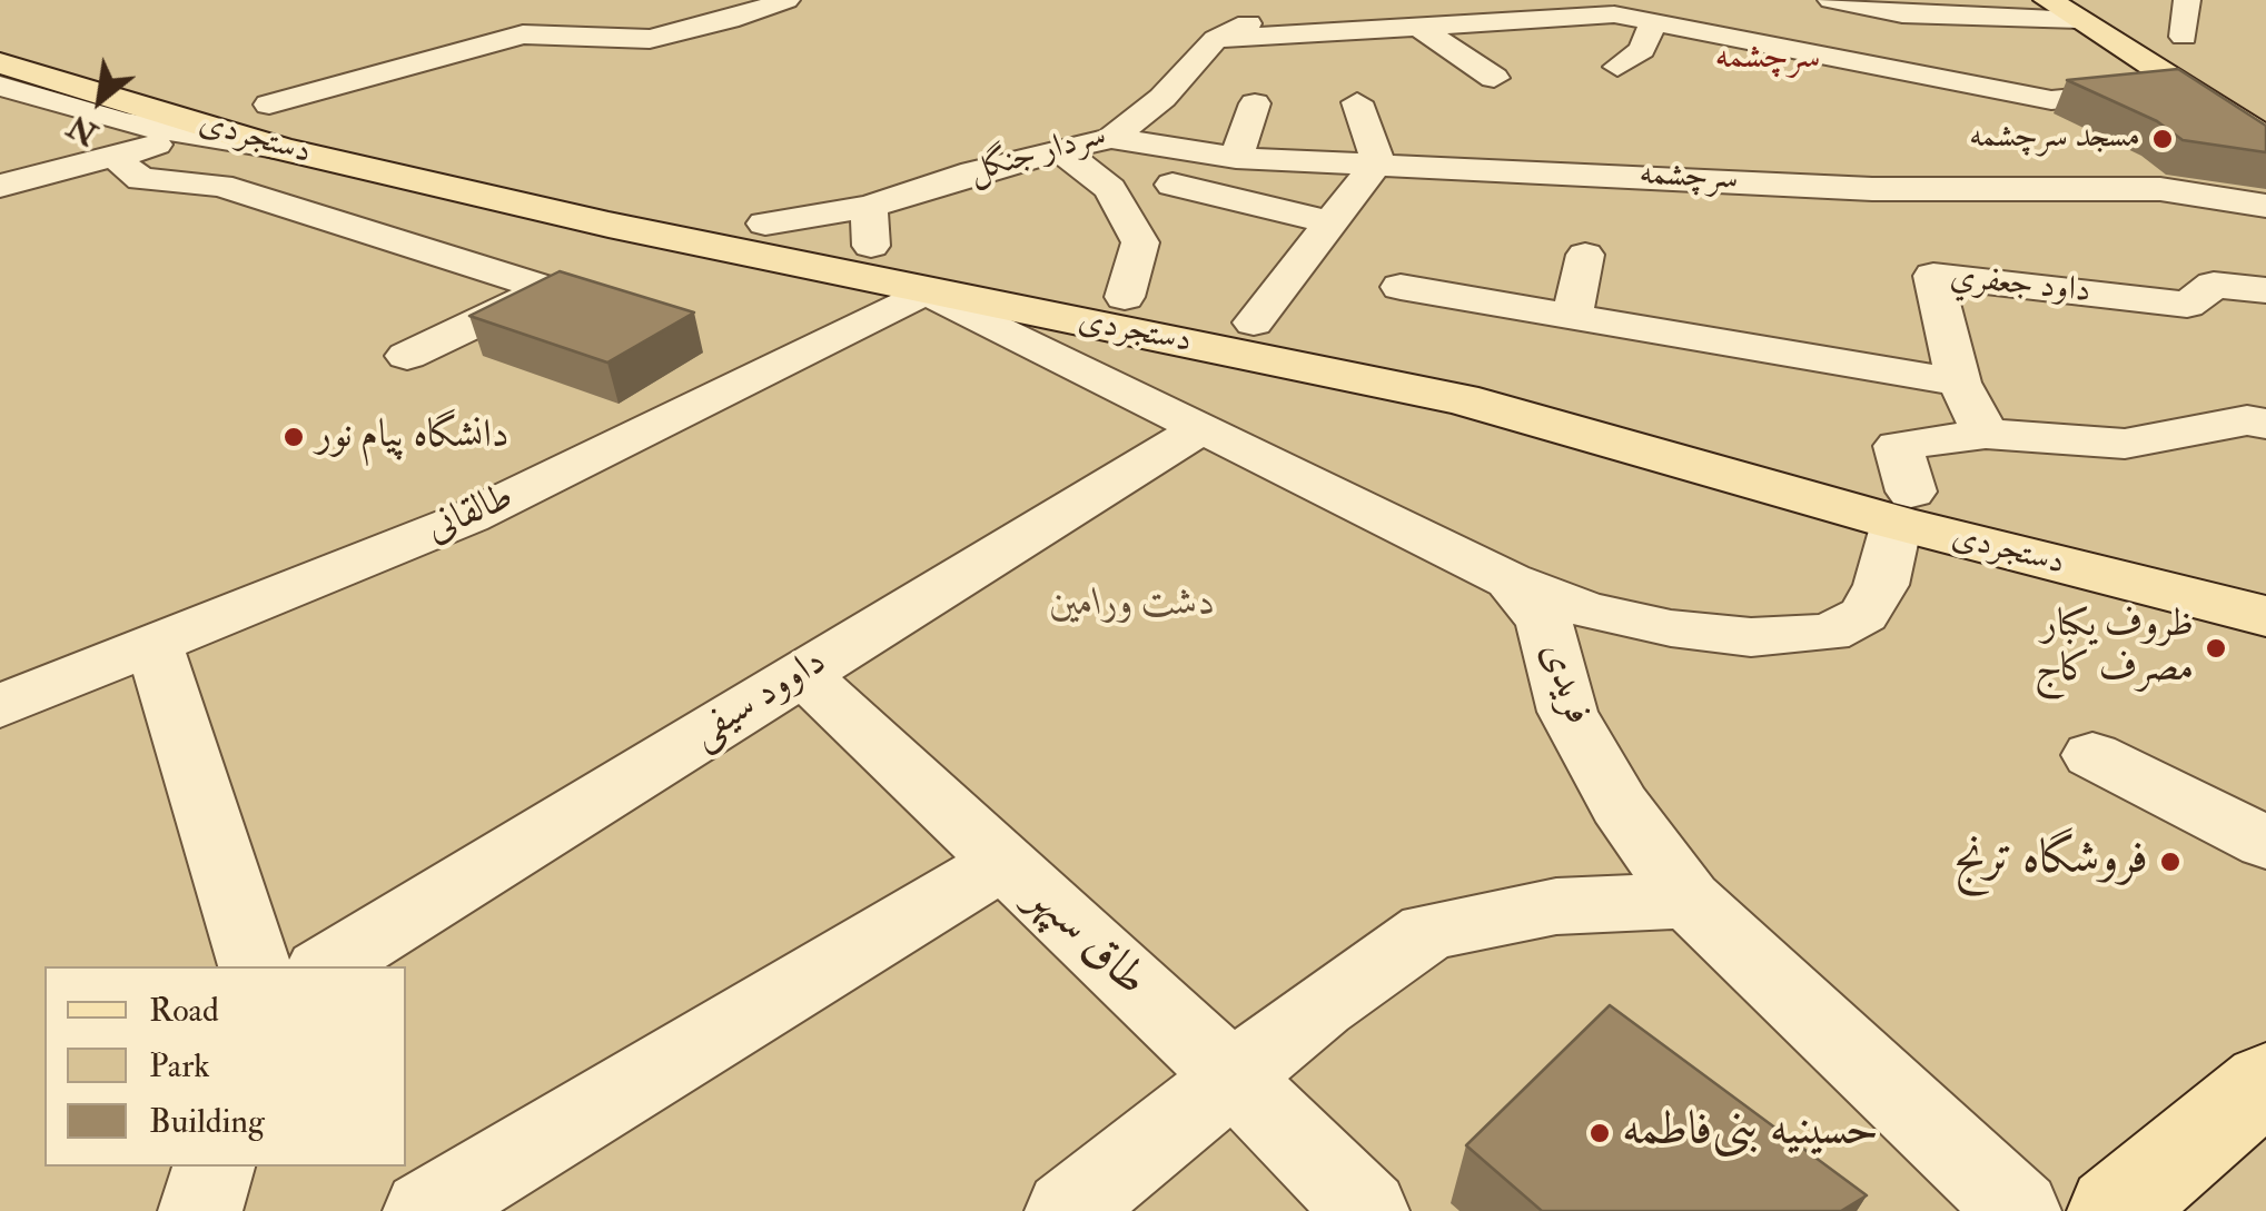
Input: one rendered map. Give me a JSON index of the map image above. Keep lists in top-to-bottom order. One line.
{"streets":{"main road":["دستجردی"],"street":["سردار جنگل","سرچشمه","داود جعفري","طالقانی","فریدی","داوود سیفی","طاق سپهر"]},"crossings":[["دستجردی","سردار جنگل"],["دستجردی","طالقانی"],["دستجردی","فریدی"],["سردار جنگل","سرچشمه"],["طالقانی","فریدی"],["فریدی","داوود سیفی"],["داوود سیفی","طاق سپهر"]],"districts":["سرچشمه"],"parks":["دشت ورامین"],"places":["مسجد سرچشمه","دانشگاه پیام نور","ظروف یکبار مصرف کاج","فروشگاه ترنج","حسینیه بنی‌فاطمه"],"legend":["Road","Park","Building"],"north":"bottom left"}
